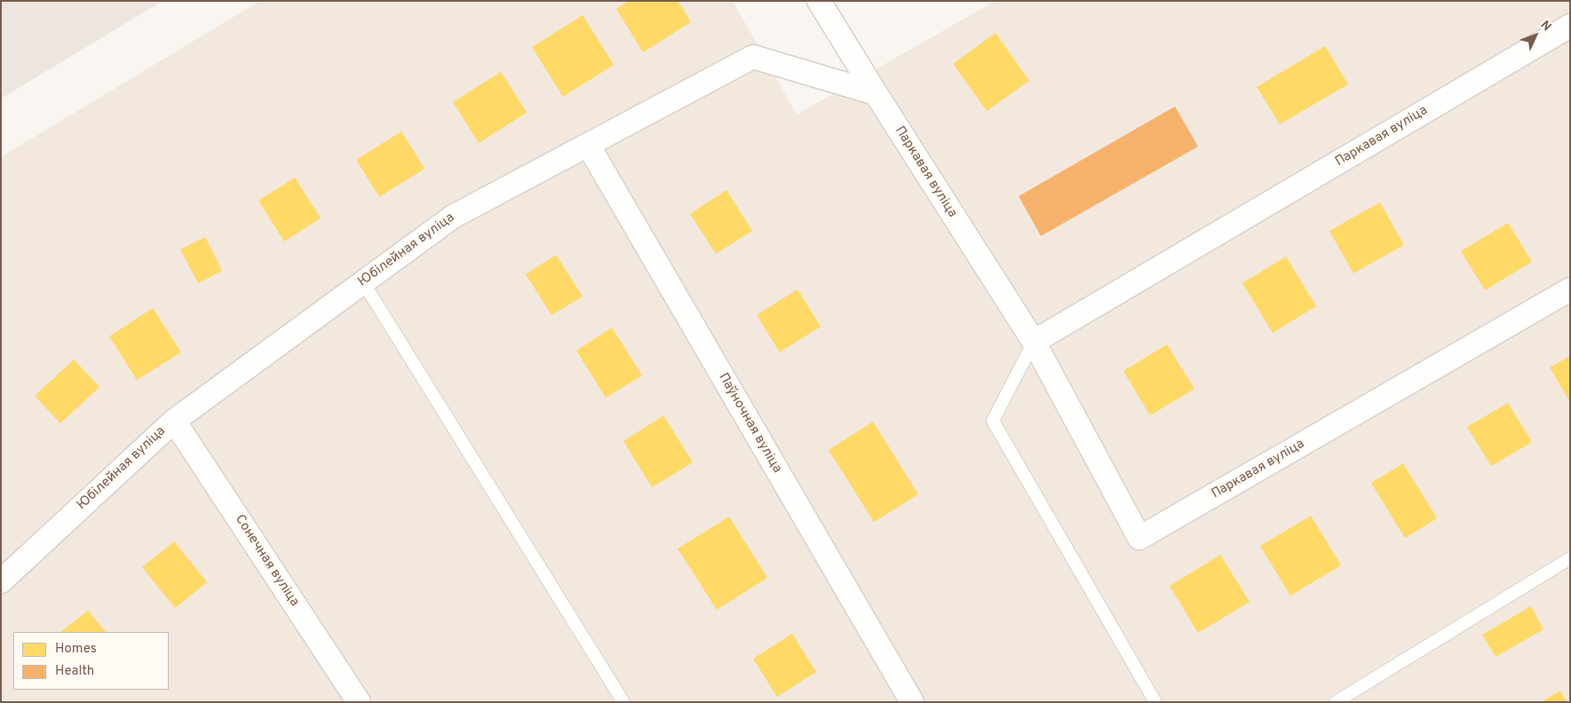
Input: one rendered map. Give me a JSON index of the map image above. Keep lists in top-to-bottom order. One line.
{"streets":{"street":["Паркавая вуліца","Юбілейная вуліца","Паўночная вуліца","Сонечная вуліца"]},"crossings":[["Паркавая вуліца","Юбілейная вуліца"],["Юбілейная вуліца","Паўночная вуліца"],["Юбілейная вуліца","Сонечная вуліца"]],"legend":["Homes","Health"],"north":"top right"}
